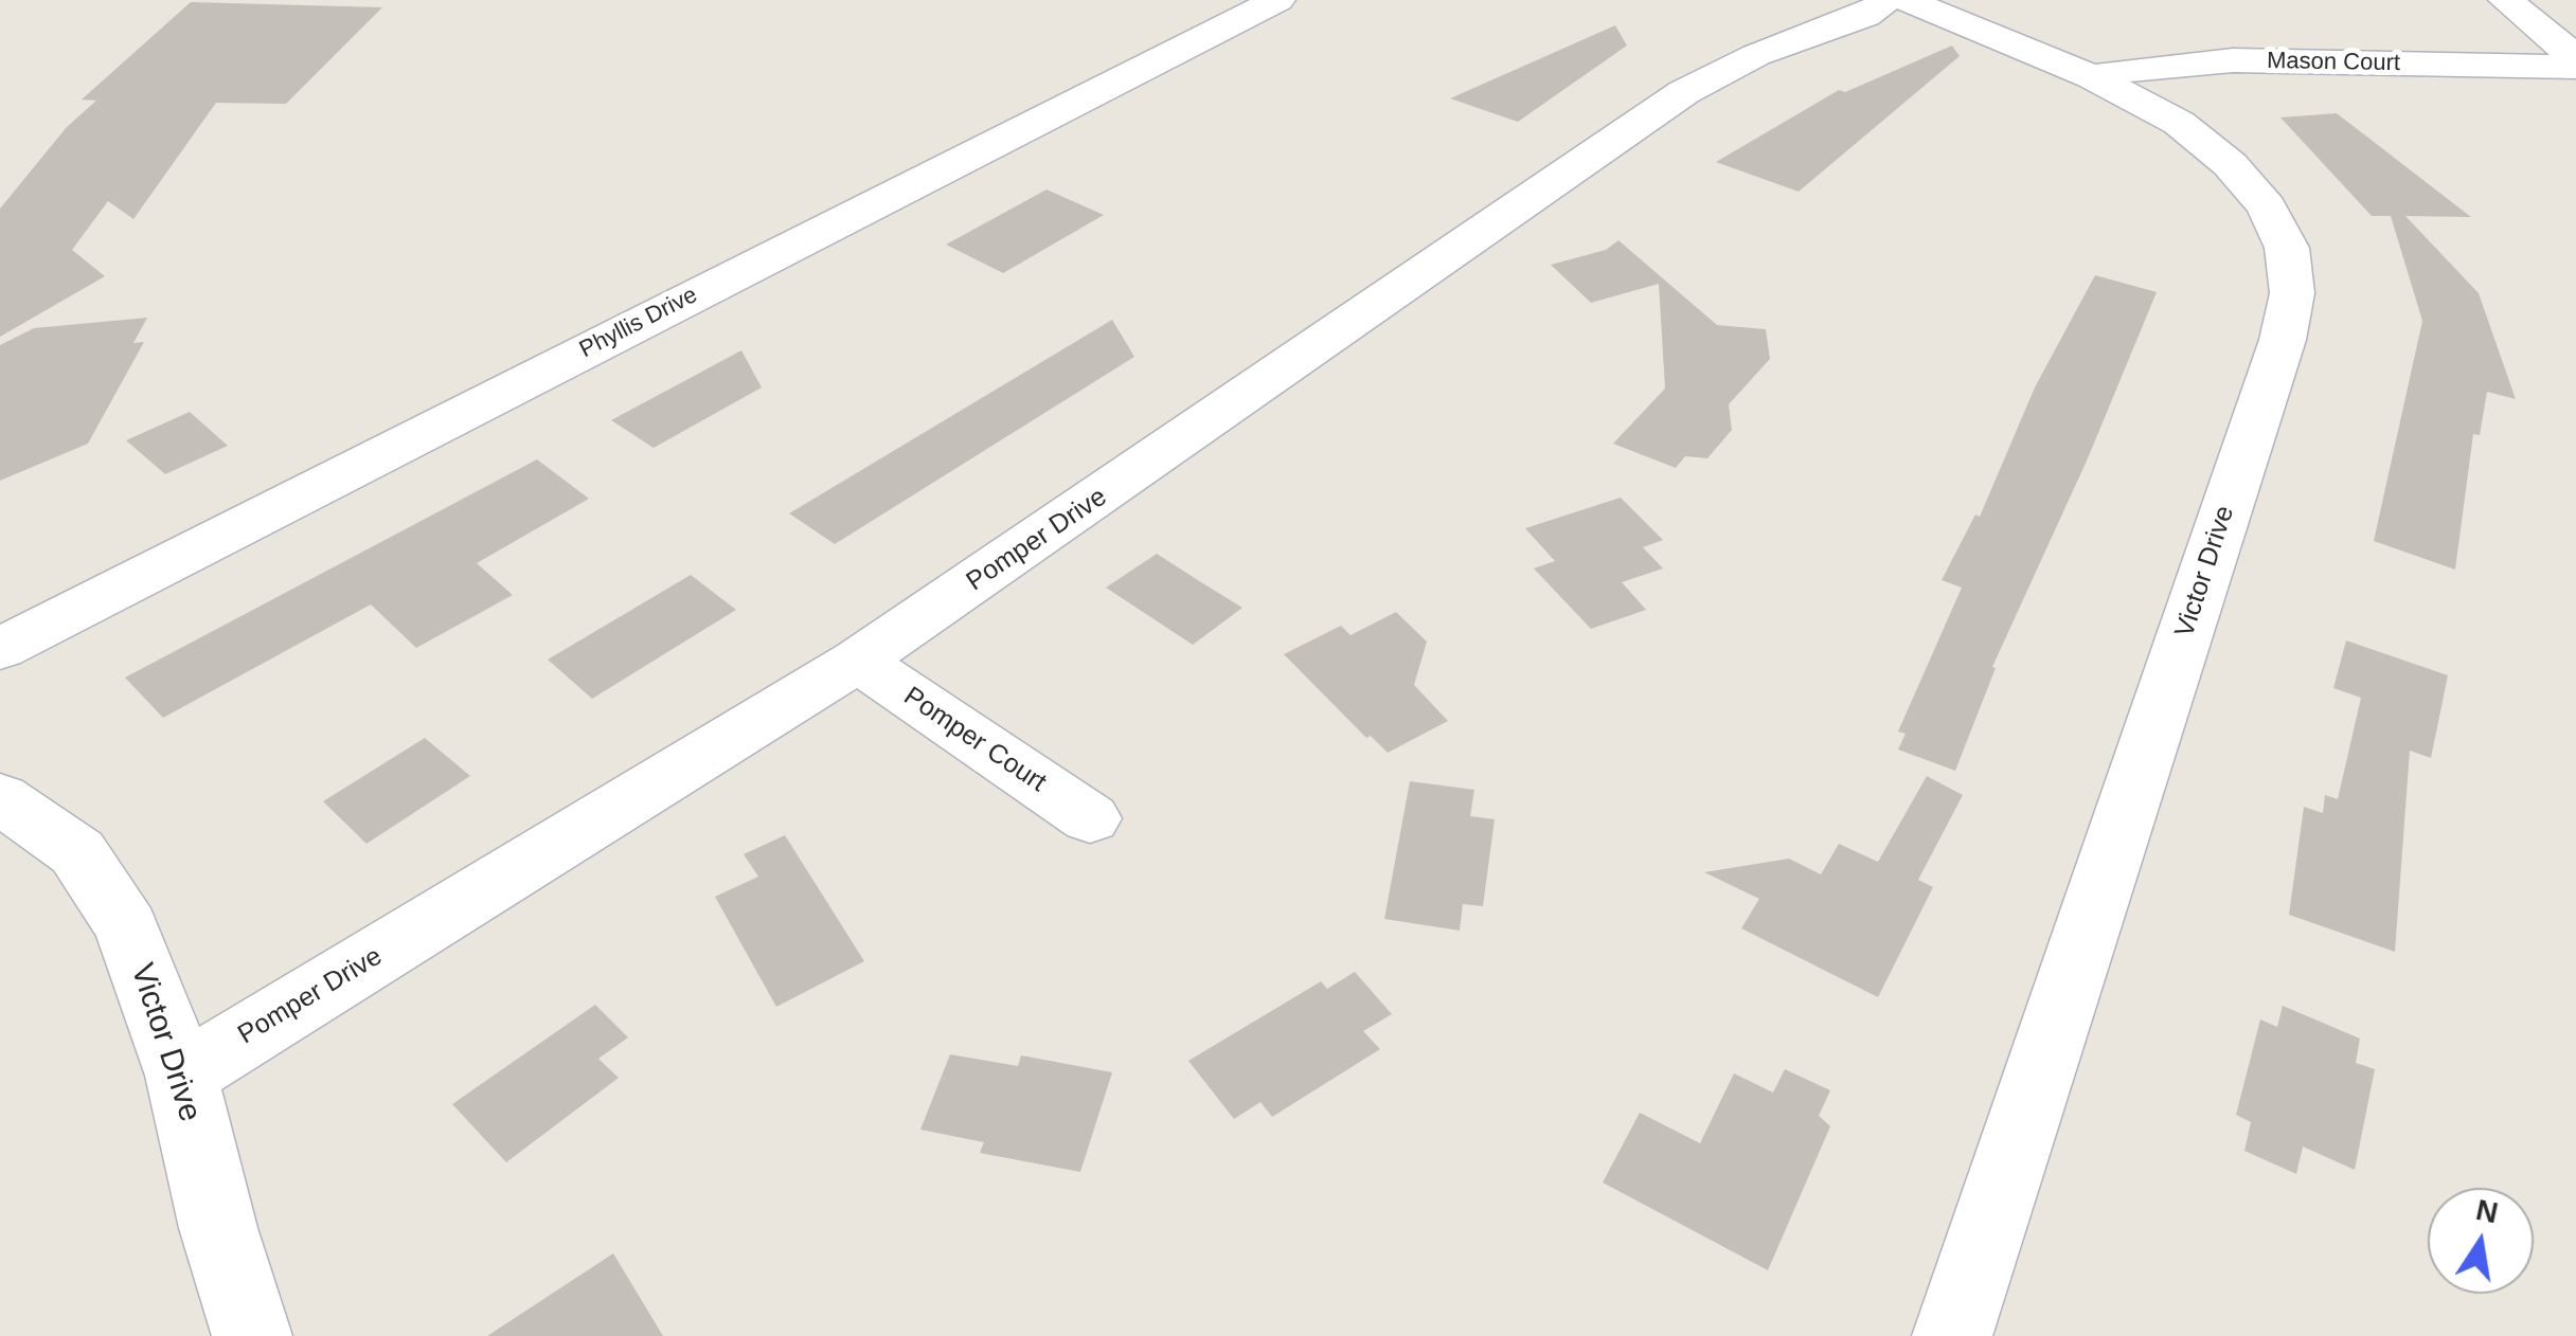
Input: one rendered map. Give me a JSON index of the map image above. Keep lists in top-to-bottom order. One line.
{"streets":{"street":["Mason Court","Phyllis Drive","Pomper Drive","Victor Drive","Pomper Court"]},"crossings":[["Mason Court","Victor Drive"],["Pomper Drive","Victor Drive"],["Pomper Drive","Pomper Court"]],"north":"top"}
